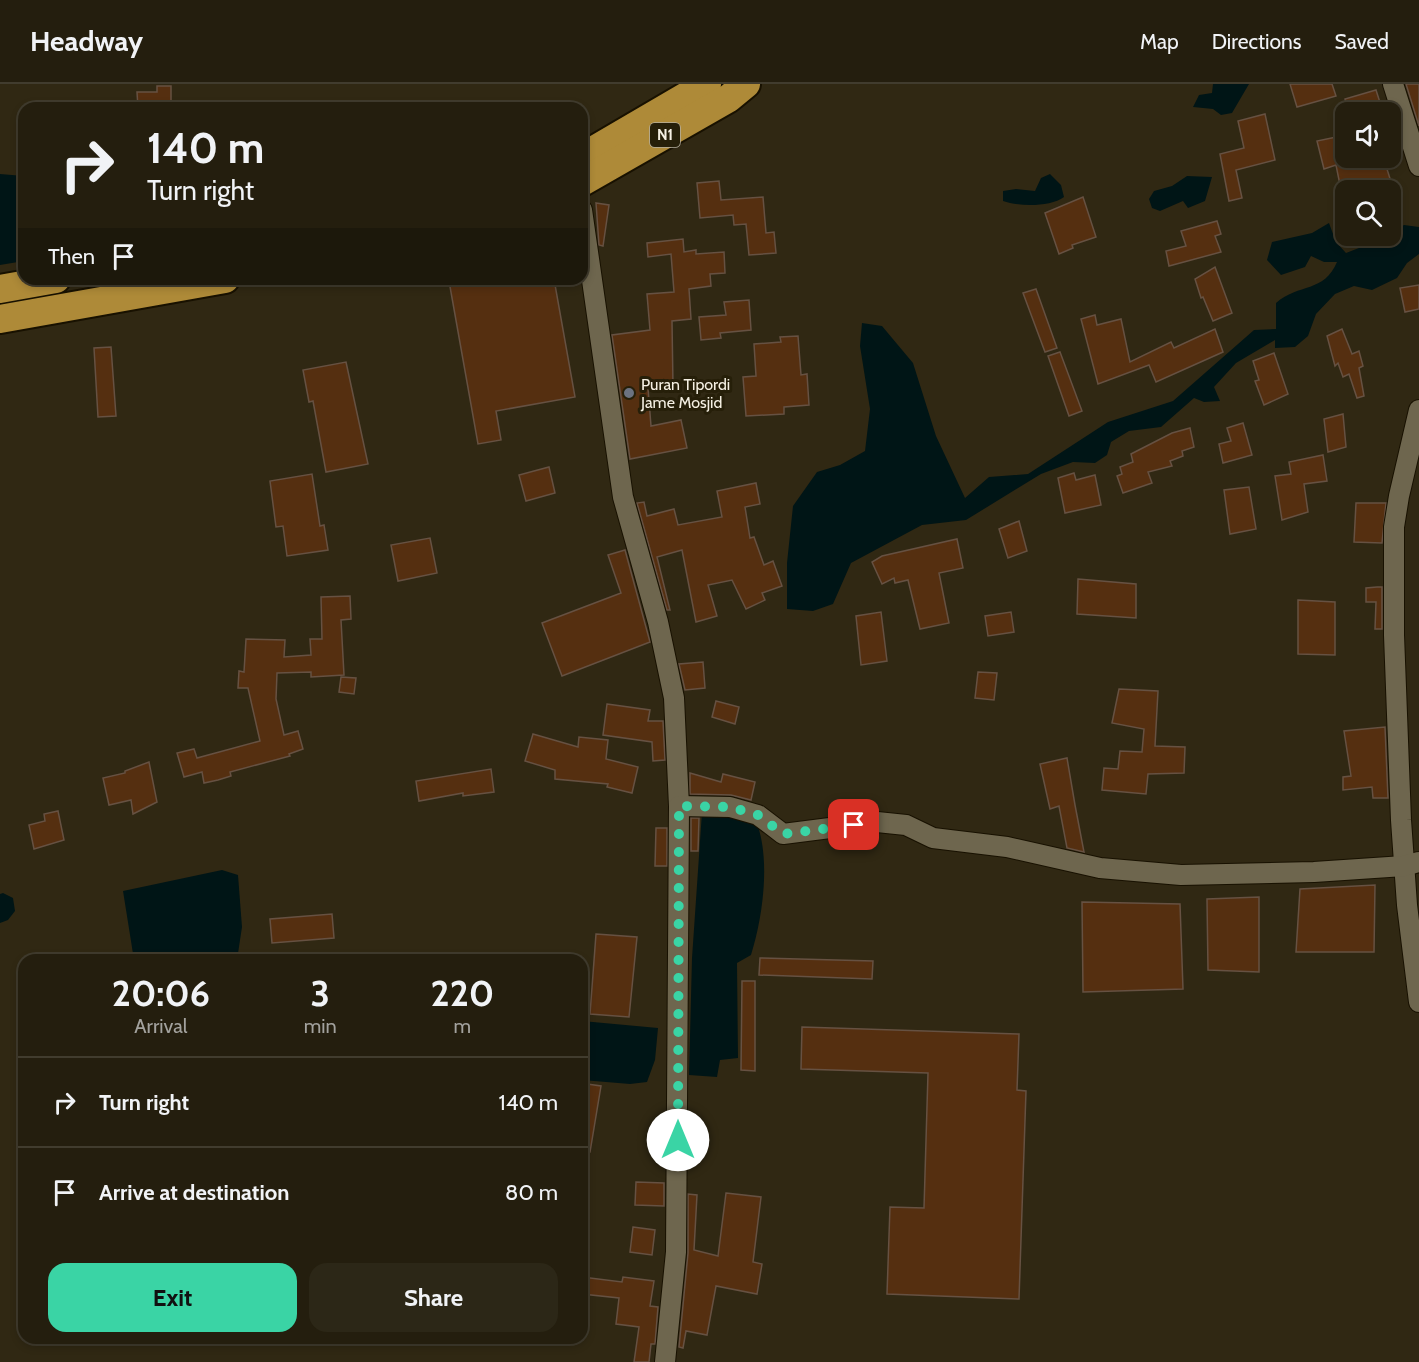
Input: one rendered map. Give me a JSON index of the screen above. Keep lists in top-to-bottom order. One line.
{"streets":{"highway":["N1"]},"places":["Puran Tipordi Jame Mosjid"],"page":{"header":"Headway","nav":["Map","Directions","Saved"],"turn":["140 m","Turn right"],"then":"Then","eta":["20:06","Arrival","3","min","220","m"],"list":[{"name":"Turn right","value":"140 m"},{"name":"Arrive at destination","value":"80 m"}],"buttons":["Exit","Share"]}}
